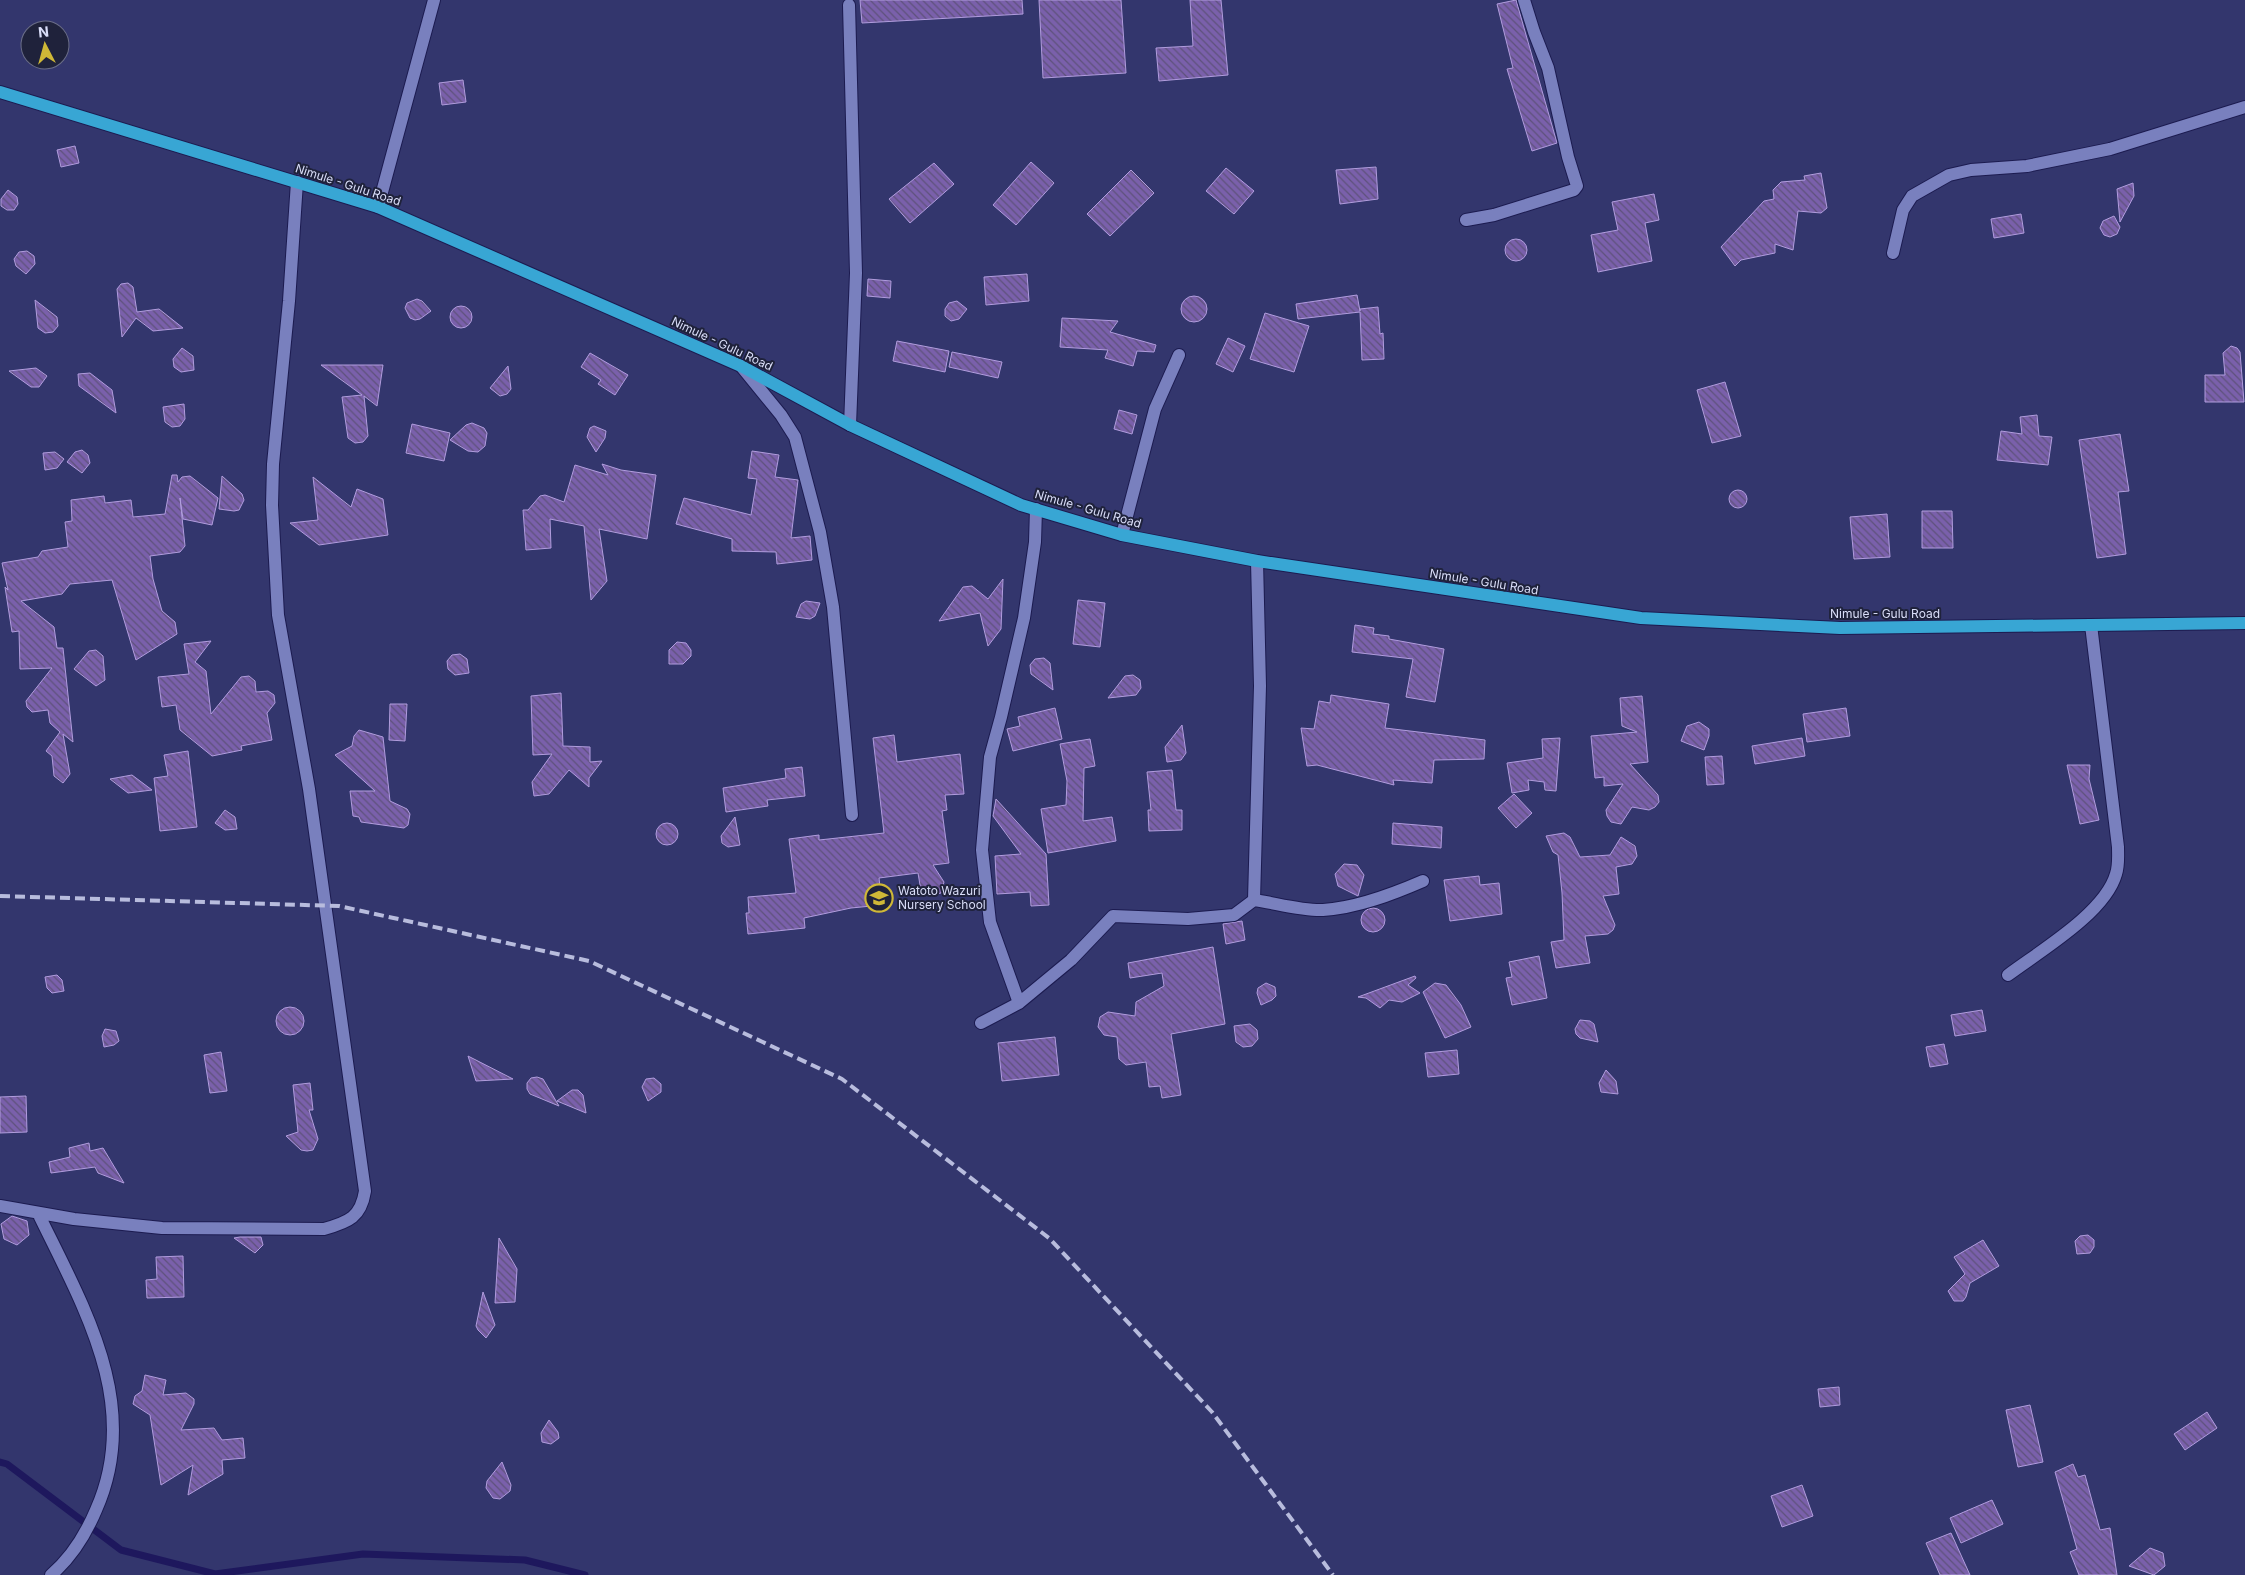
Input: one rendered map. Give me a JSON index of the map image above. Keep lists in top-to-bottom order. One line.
{"streets":{"main road":["Nimule - Gulu Road"]},"places":{"school or university":["Watoto Wazuri Nursery School"]},"north":"top"}
